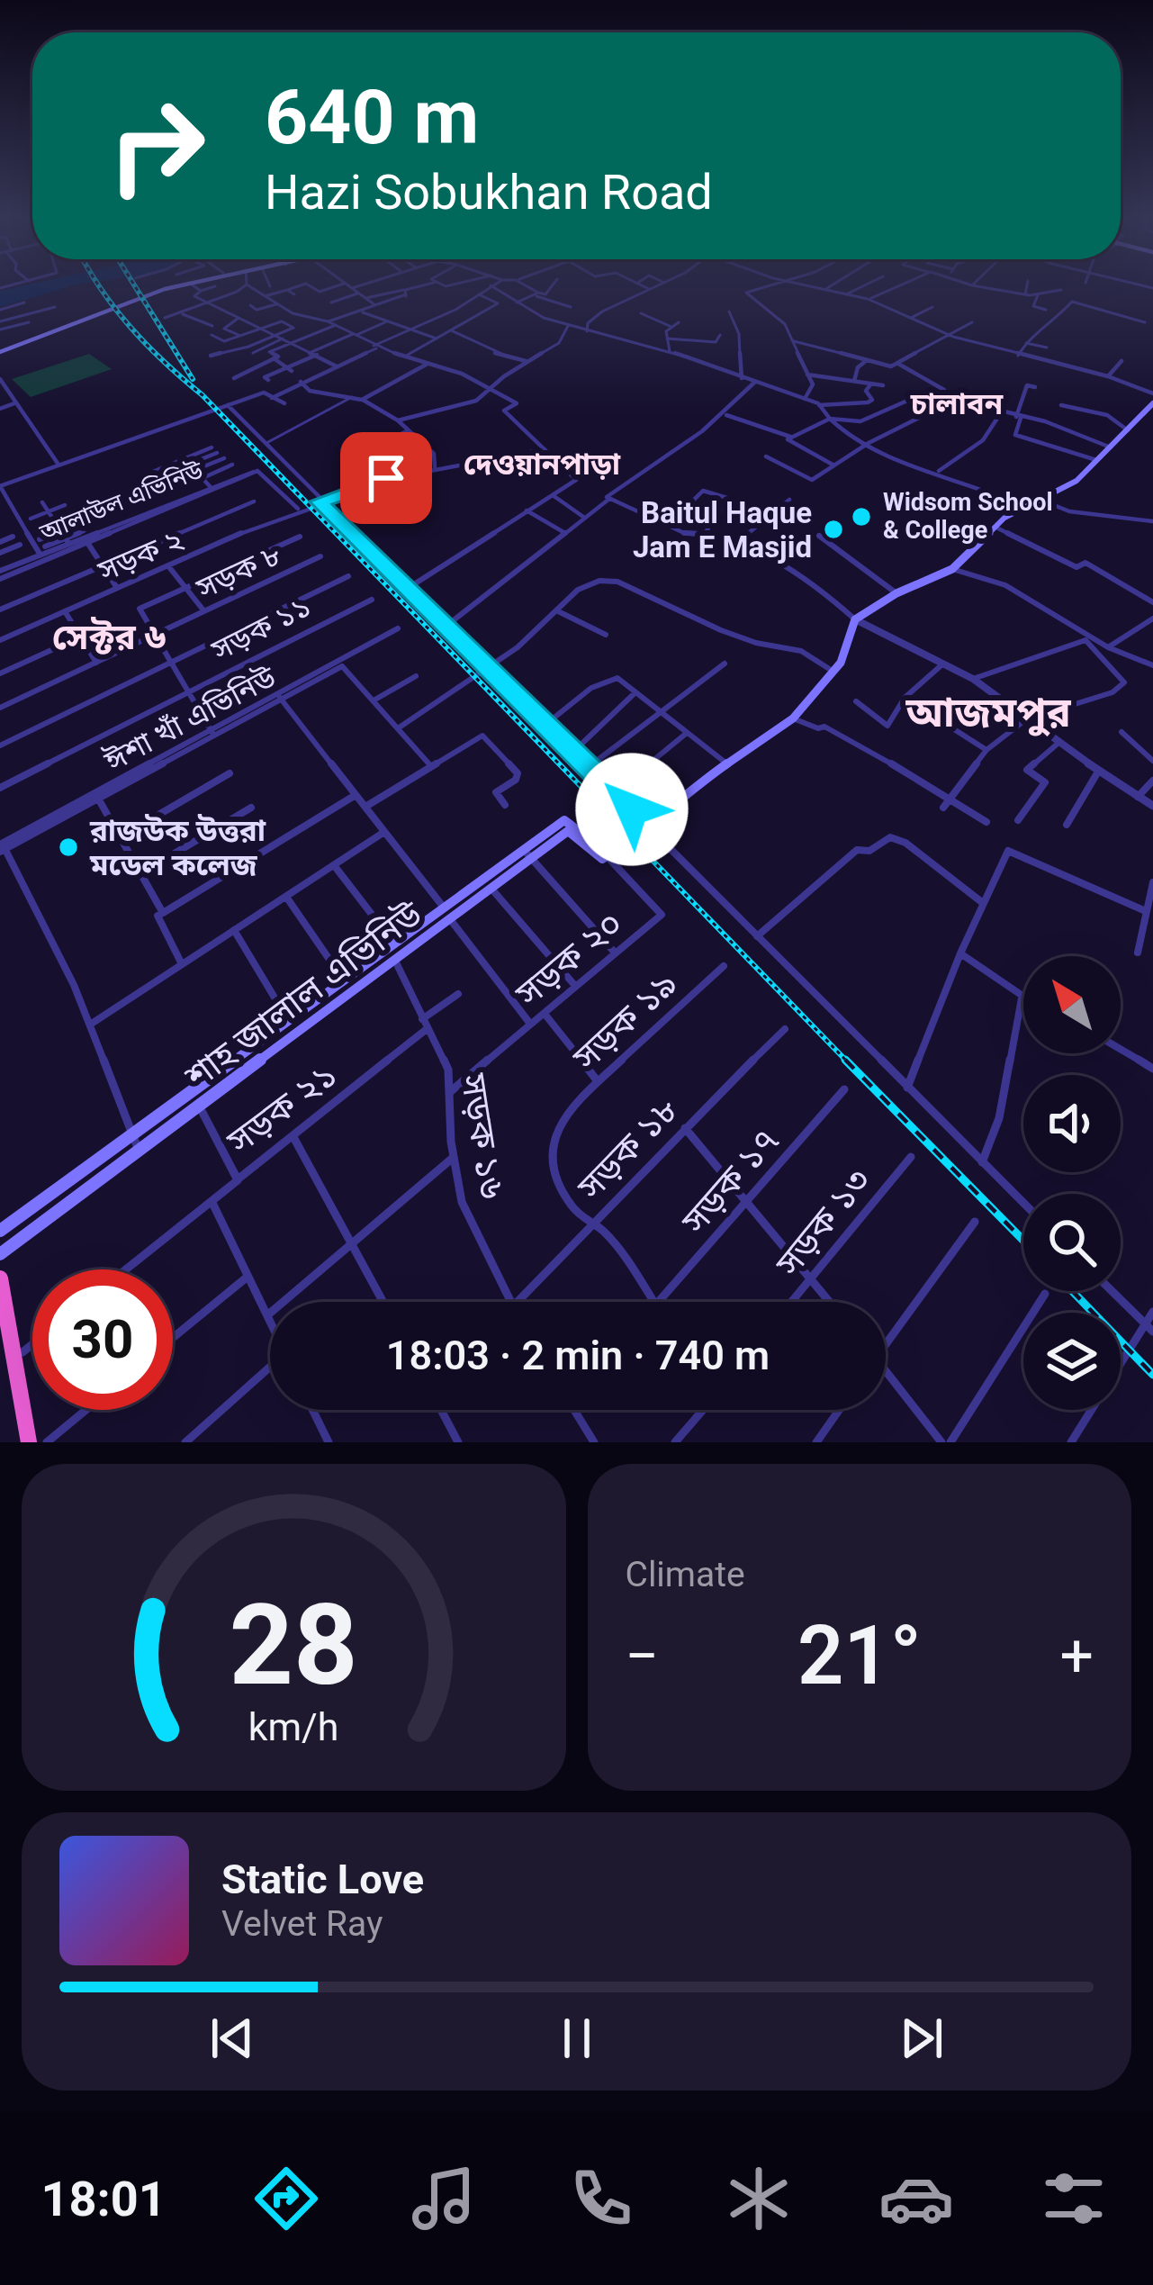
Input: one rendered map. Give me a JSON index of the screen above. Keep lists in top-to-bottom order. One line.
{"streets":{"main road":["শাহ জালাল এভিনিউ"],"street":["আলাউল এভিনিউ","সড়ক ২","সড়ক ৮","সড়ক ১১","ঈশা খাঁ এভিনিউ","সড়ক ২০","সড়ক ১৯","সড়ক ২১","সড়ক ১৬","সড়ক ১৮","সড়ক ১৭","সড়ক ১৩"]},"crossings":[["সড়ক ২০","শাহ জালাল এভিনিউ"],["সড়ক ২০","সড়ক ১৬"],["শাহ জালাল এভিনিউ","সড়ক ২১"],["শাহ জালাল এভিনিউ","সড়ক ১৬"],["সড়ক ১৯","সড়ক ১৮"],["সড়ক ২১","সড়ক ১৬"]],"districts":["চালাবন","দেওয়ানপাড়া","সেক্টর ৬","আজমপুর"],"places":["Widsom School & College","Baitul Haque Jam E Masjid","রাজউক উত্তরা মডেল কলেজ"],"north":"top left","page":{"turn":["640 m","Hazi Sobukhan Road"],"limit":"30","trip":"18:03 · 2 min · 740 m","tile":"Climate","heat":["−","21°","+"],"song":["Static Love","Velvet Ray"],"tabs":"18:01","gauge":["28","km/h"]}}
